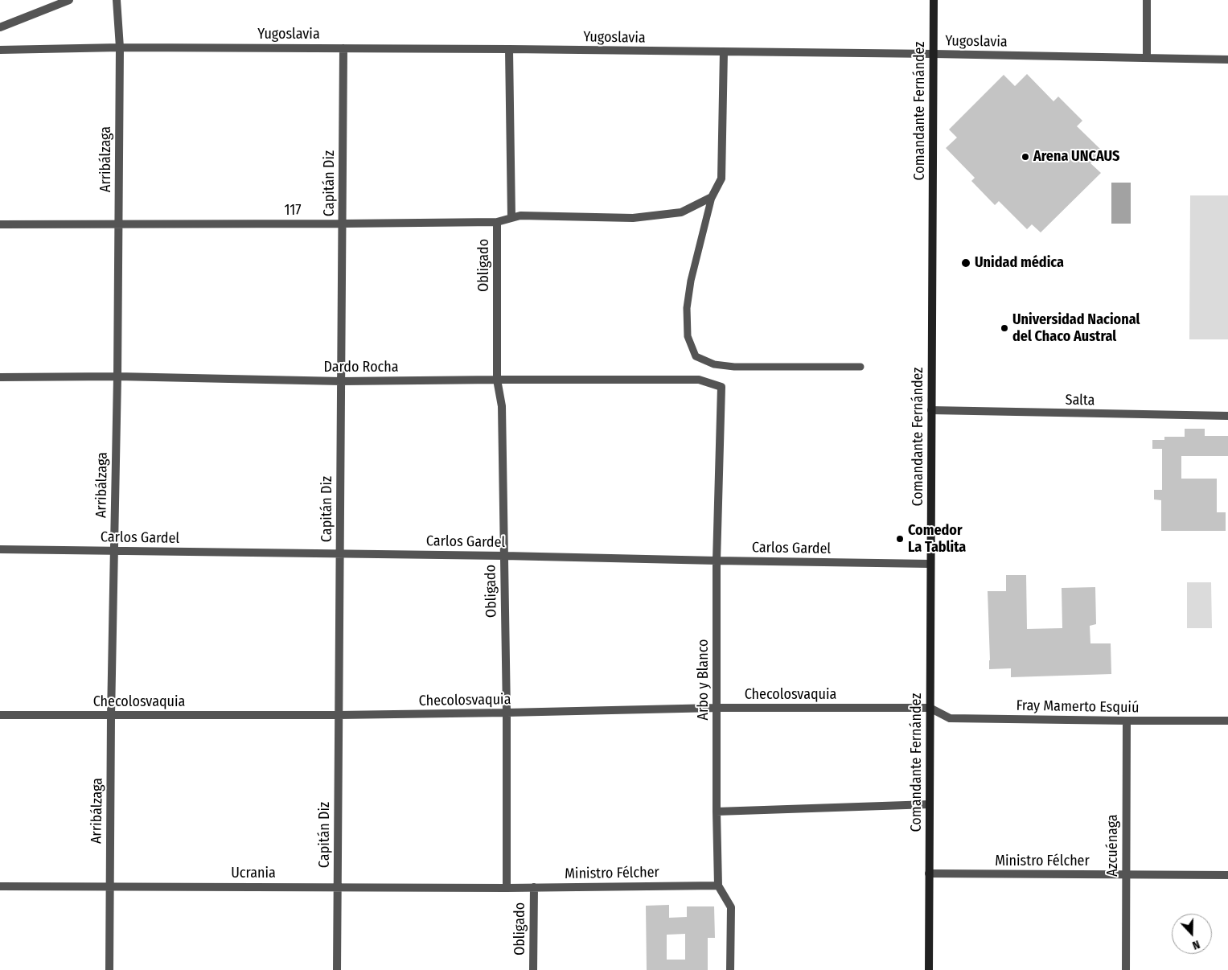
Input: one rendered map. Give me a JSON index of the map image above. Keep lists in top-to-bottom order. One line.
{"streets":{"main road":["Comandante Fernández"],"street":["Yugoslavia","Arribálzaga","Capitán Diz","117","Obligado","Dardo Rocha","Salta","Carlos Gardel","Arbo y Blanco","Checolosvaquia","Fray Mamerto Esquiú","Azcuénaga","Ministro Félcher","Ucrania"]},"crossings":[["Yugoslavia","Comandante Fernández"],["Yugoslavia","Arribálzaga"],["Yugoslavia","Capitán Diz"],["Comandante Fernández","Salta"],["Comandante Fernández","Carlos Gardel"],["Comandante Fernández","Checolosvaquia"],["Comandante Fernández","Fray Mamerto Esquiú"],["Comandante Fernández","Ministro Félcher"],["Arribálzaga","117"],["Arribálzaga","Dardo Rocha"],["Arribálzaga","Carlos Gardel"],["Arribálzaga","Checolosvaquia"],["Arribálzaga","Ucrania"],["Capitán Diz","117"],["Capitán Diz","Dardo Rocha"],["Capitán Diz","Carlos Gardel"],["Capitán Diz","Checolosvaquia"],["Capitán Diz","Ucrania"],["117","Obligado"],["Obligado","Dardo Rocha"],["Obligado","Carlos Gardel"],["Obligado","Checolosvaquia"],["Obligado","Ministro Félcher"],["Obligado","Ucrania"],["Dardo Rocha","Arbo y Blanco"],["Carlos Gardel","Arbo y Blanco"],["Arbo y Blanco","Checolosvaquia"],["Arbo y Blanco","Ministro Félcher"],["Checolosvaquia","Fray Mamerto Esquiú"],["Fray Mamerto Esquiú","Azcuénaga"],["Azcuénaga","Ministro Félcher"],["Ministro Félcher","Ucrania"]],"places":["Arena UNCAUS","Unidad médica","Universidad Nacional del Chaco Austral","Comedor La Tablita"],"north":"bottom"}
